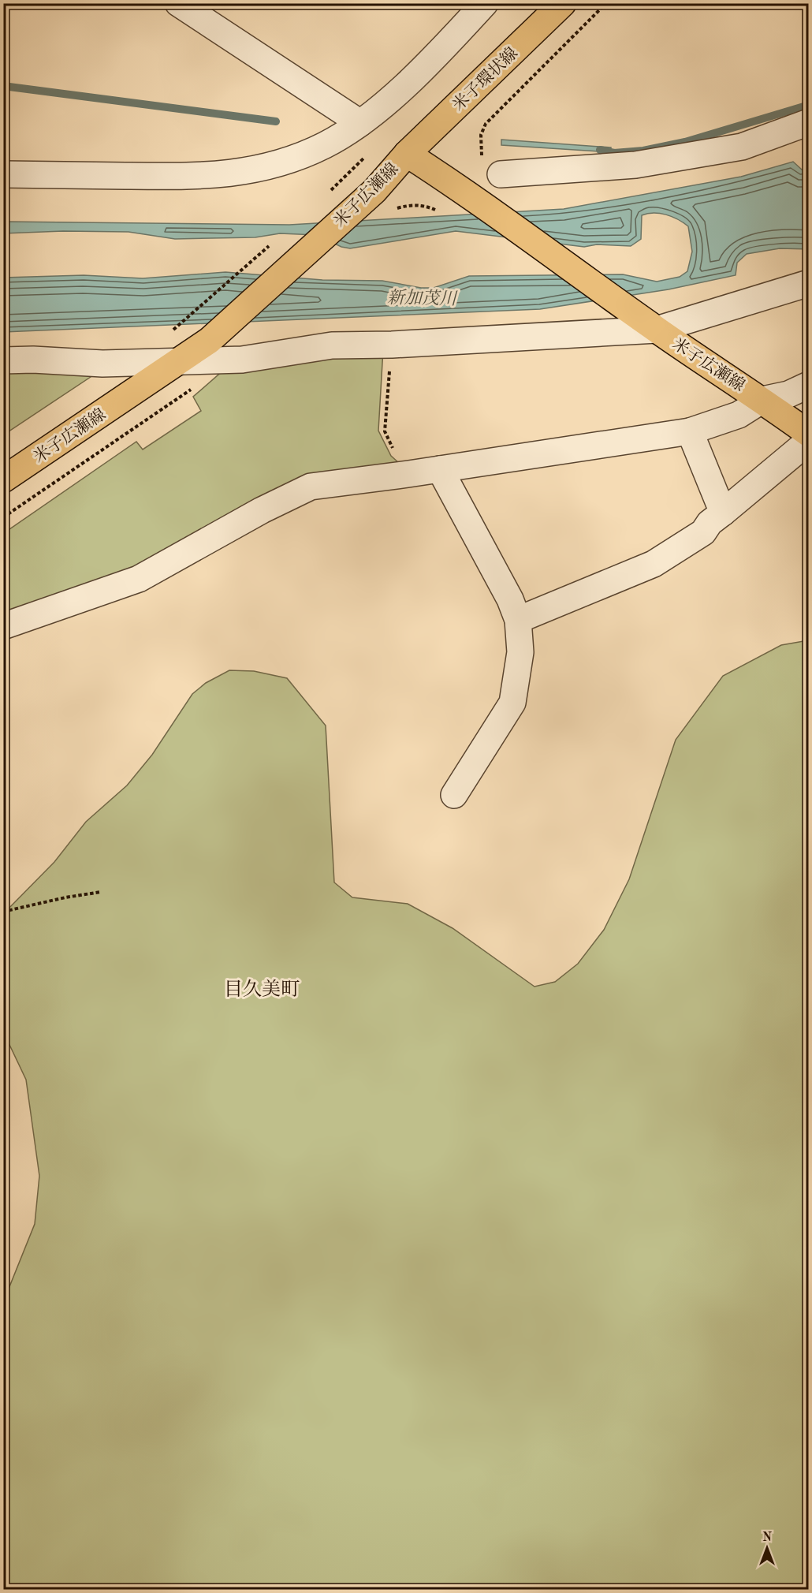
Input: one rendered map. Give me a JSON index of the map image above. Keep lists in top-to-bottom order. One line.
{"streets":{"main road":["米子環状線","米子広瀬線"]},"crossings":[["米子環状線","米子広瀬線"]],"districts":["目久美町"],"water":["新加茂川"],"north":"top"}
